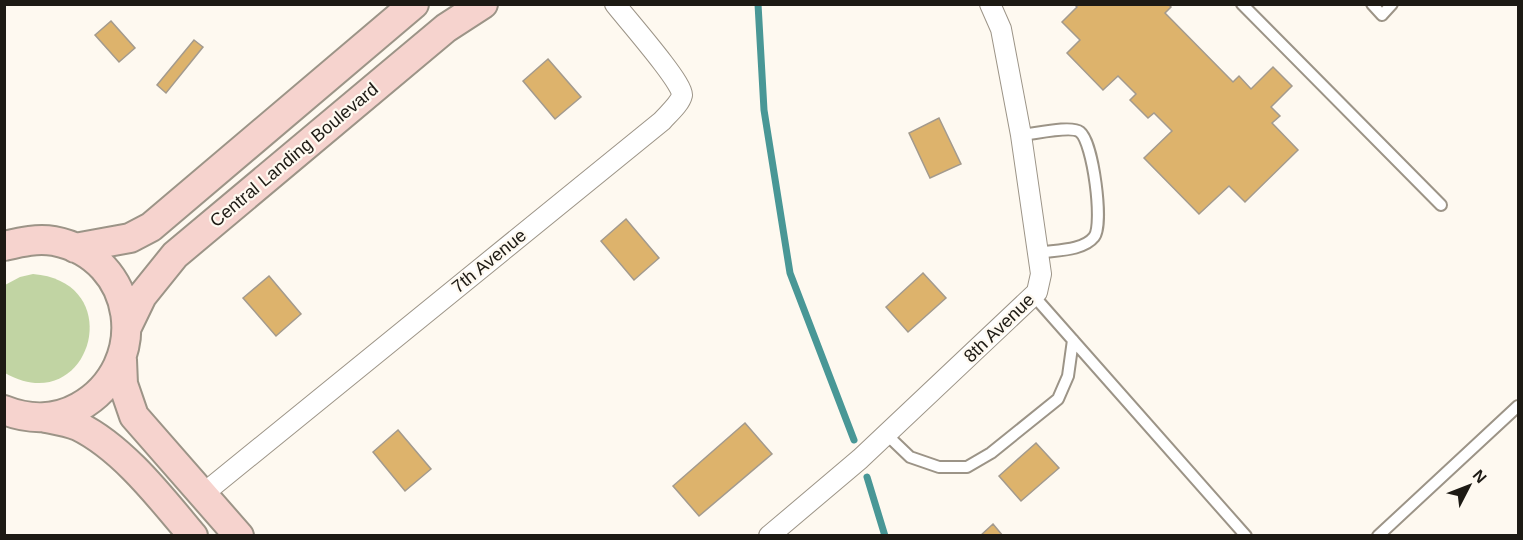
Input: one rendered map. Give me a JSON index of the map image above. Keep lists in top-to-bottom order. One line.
{"streets":{"street":["Central Landing Boulevard","7th Avenue","8th Avenue"]},"north":"top right"}
